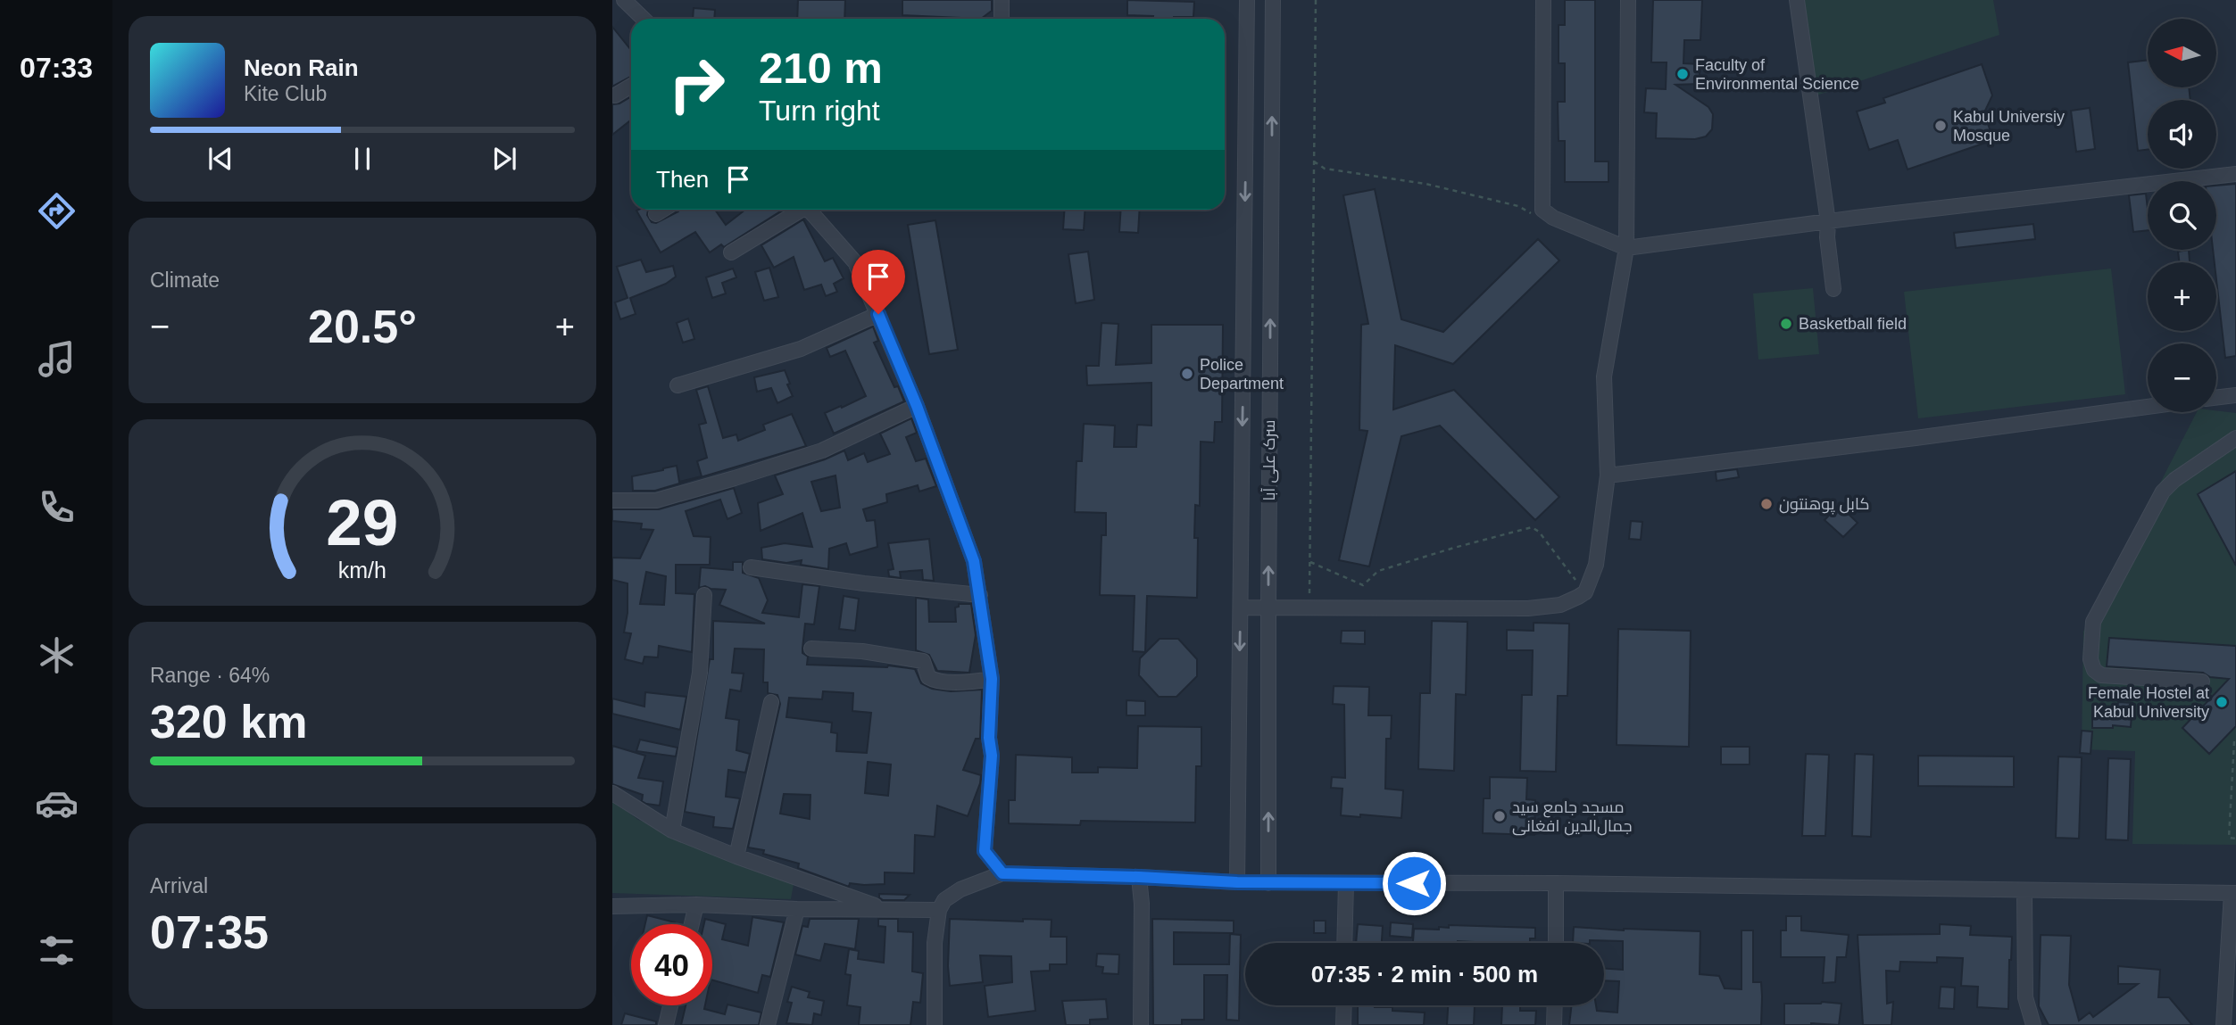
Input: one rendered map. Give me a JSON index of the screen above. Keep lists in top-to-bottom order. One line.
{"streets":{"street":["سرک علی آبا"]},"places":["Faculty of Environmental Science","Kabul Universiy Mosque","Basketball field","Police Department","کابل پوهنتون","Female Hostel at Kabul University","مسجد جامع سید جمال‌الدین افغانی"],"north":"left","page":{"tabs":"07:33","map_buttons":["+","−"],"turn":["210 m","Turn right"],"song":["Neon Rain","Kite Club"],"then":"Then","tile":["Climate",["Range · 64%","320 km"],["Arrival","07:35"]],"heat":["−","20.5°","+"],"limit":"40","trip":"07:35 · 2 min · 500 m","gauge":["29","km/h"]}}
